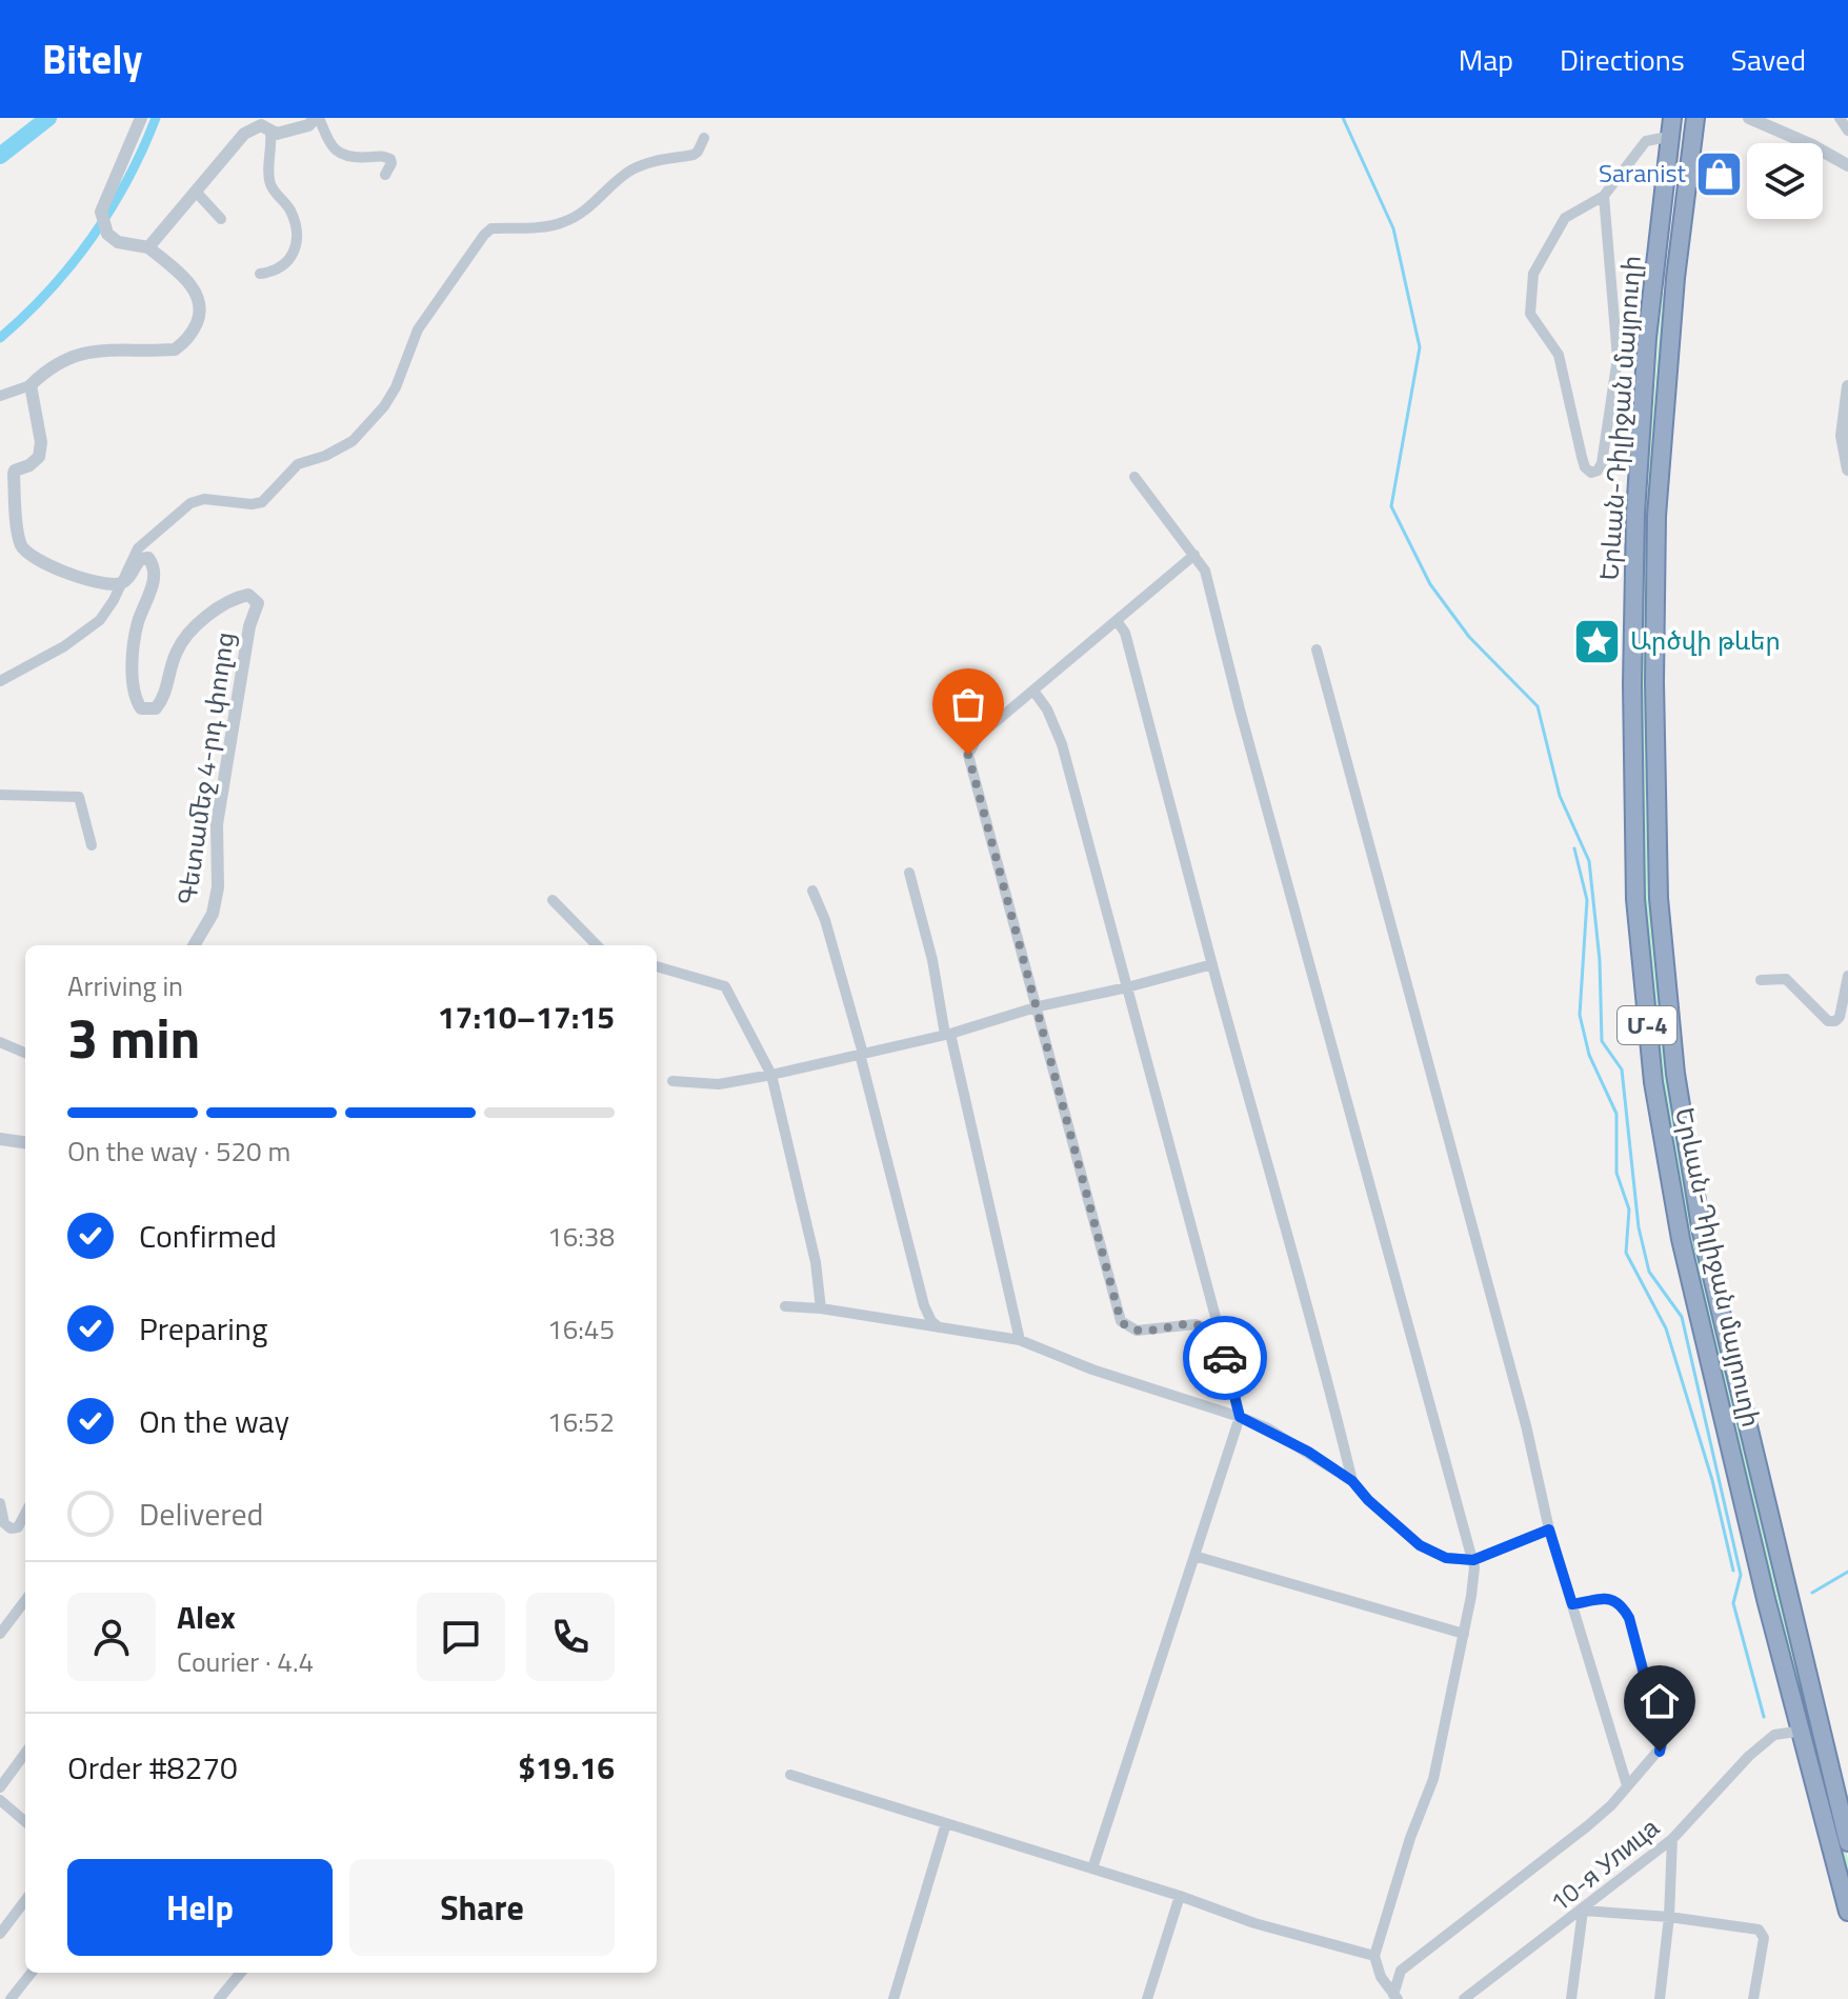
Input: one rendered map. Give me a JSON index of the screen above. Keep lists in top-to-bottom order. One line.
{"streets":{"highway":["Երևան-Դիլիջան մայրուղի","Մ-4"],"street":["Գետամեջ 4-րդ փողոց","10-я Улица"]},"crossings":[["Երևան-Դիլիջան մայրուղի","10-я Улица"]],"places":{"shop":["Saranist"],"place":["Արծվի թևեր"]},"page":{"header":"Bitely","nav":["Map","Directions","Saved"],"heading":["3 min","Arriving in","17:10–17:15"],"panel":["Alex","Courier · 4.4","Order #8270","$19.16"],"bar":"On the way · 520 m","list":[["Confirmed","16:38"],["Preparing","16:45"],["On the way","16:52"],"Delivered"],"buttons":["Help","Share"]}}
